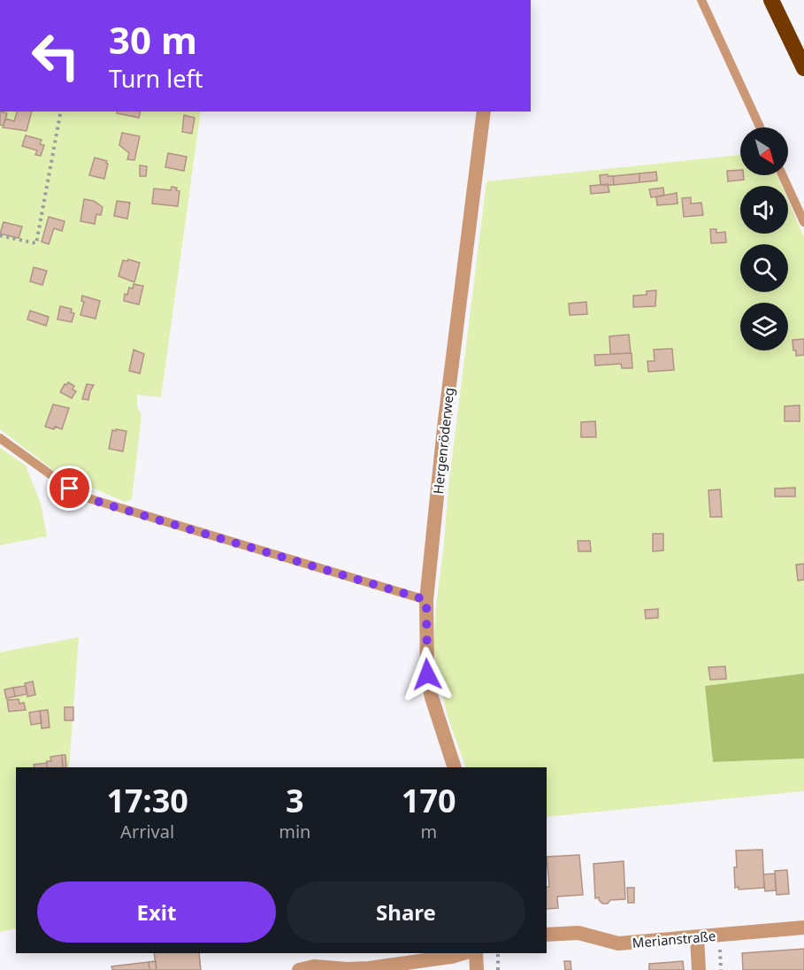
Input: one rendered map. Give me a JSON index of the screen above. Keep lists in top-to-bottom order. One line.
{"streets":{"street":["Hergenröderweg","Merianstraße"]},"north":"bottom right","page":{"turn":["30 m","Turn left"],"eta":["17:30","Arrival","3","min","170","m"],"buttons":["Exit","Share"]}}
